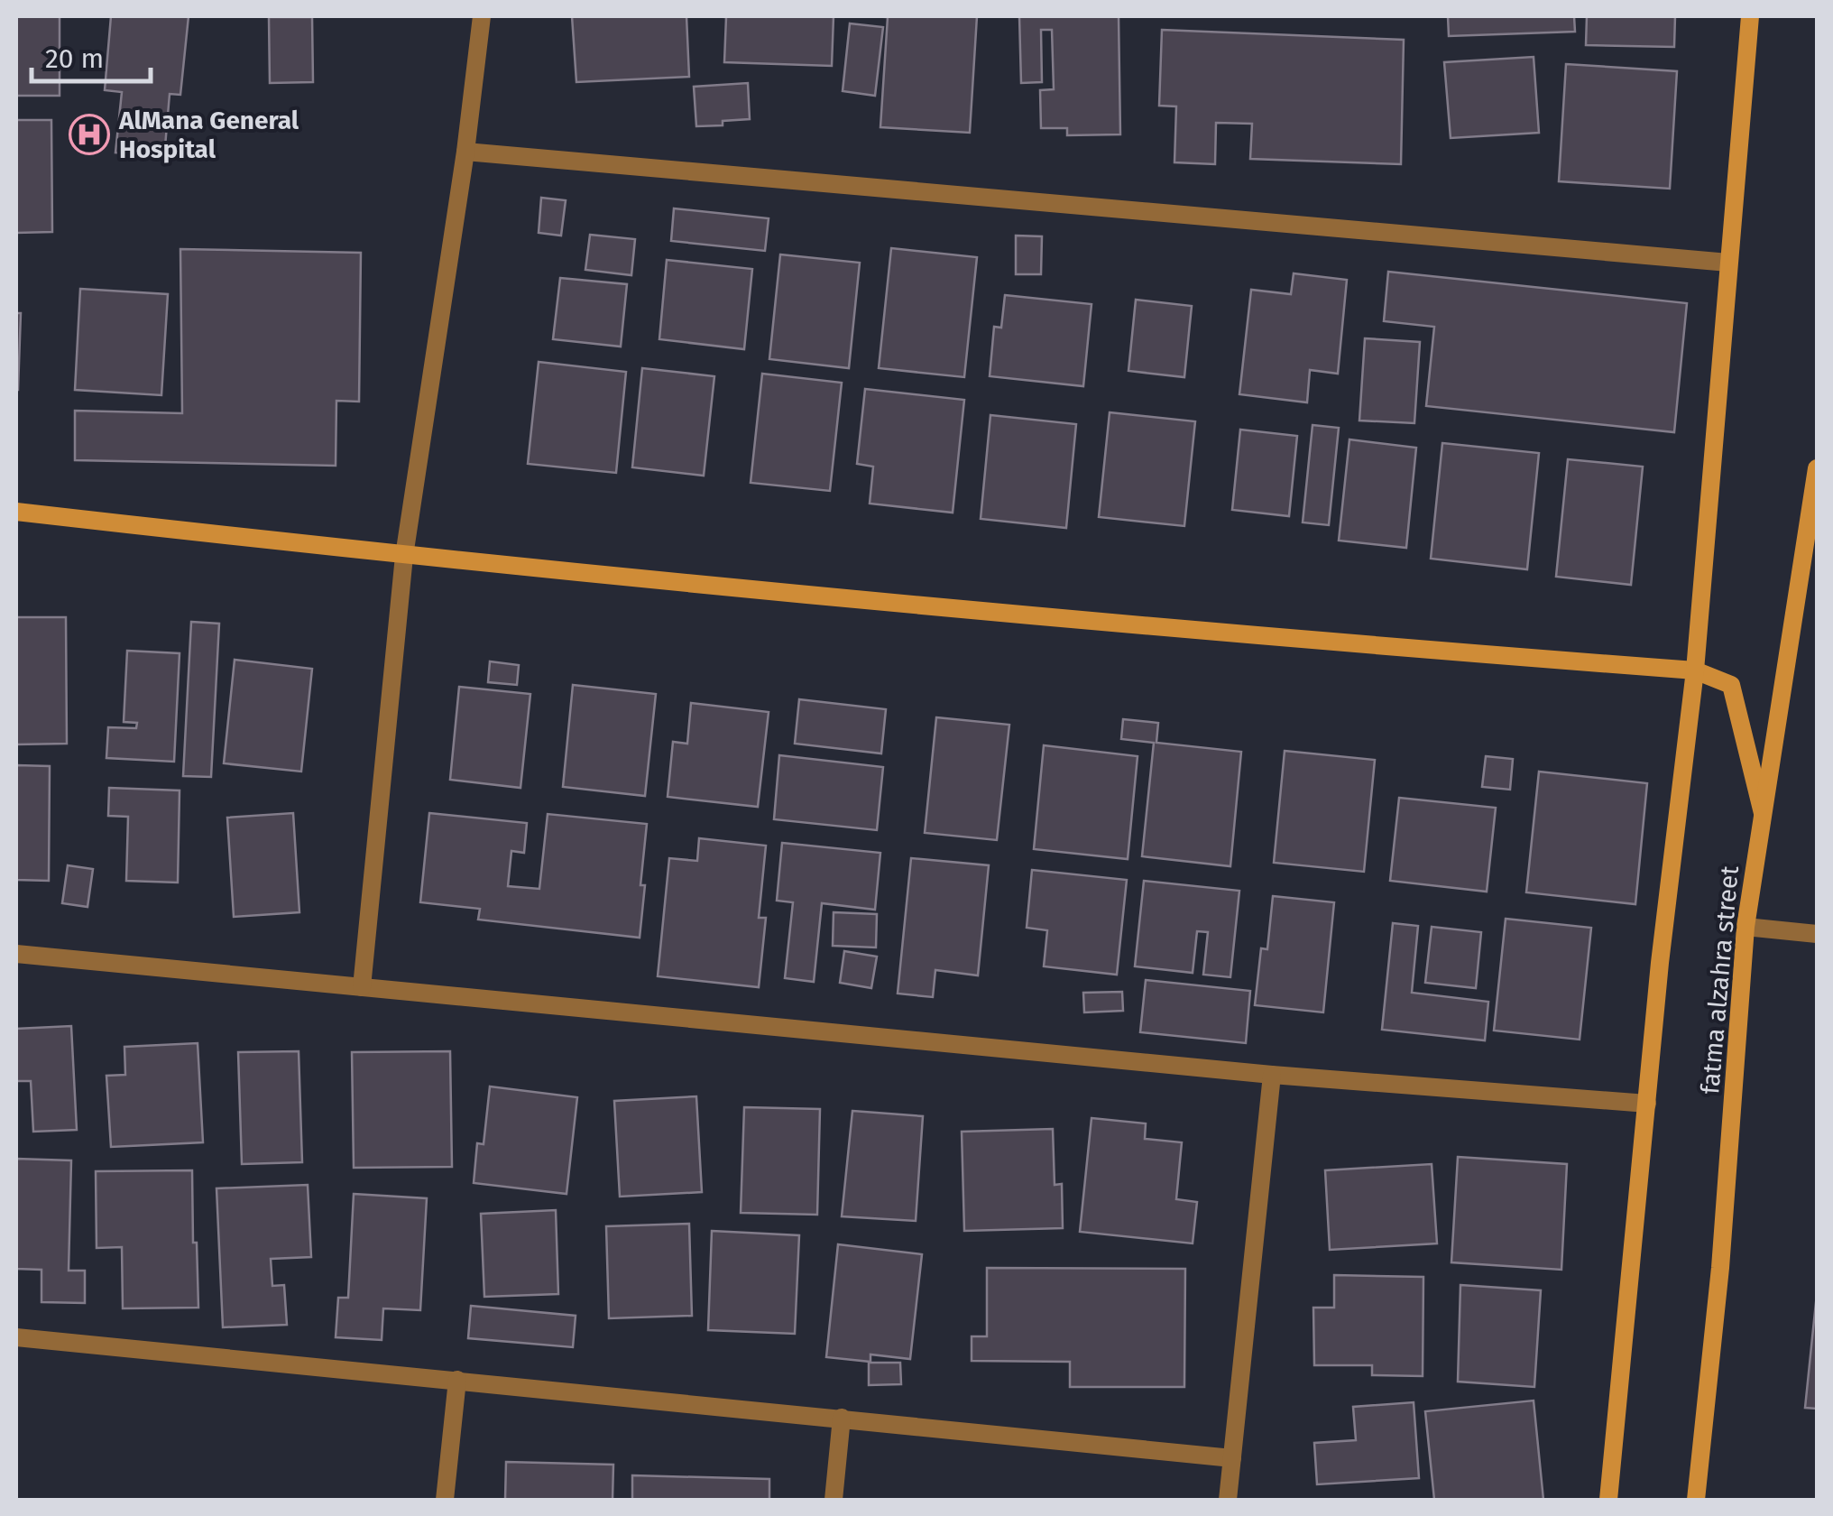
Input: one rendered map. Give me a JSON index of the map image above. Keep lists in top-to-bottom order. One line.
{"streets":{"street":["fatma alzahra street"]},"places":{"hospital":["AlMana General Hospital"]},"scale_bar":"20 m"}
